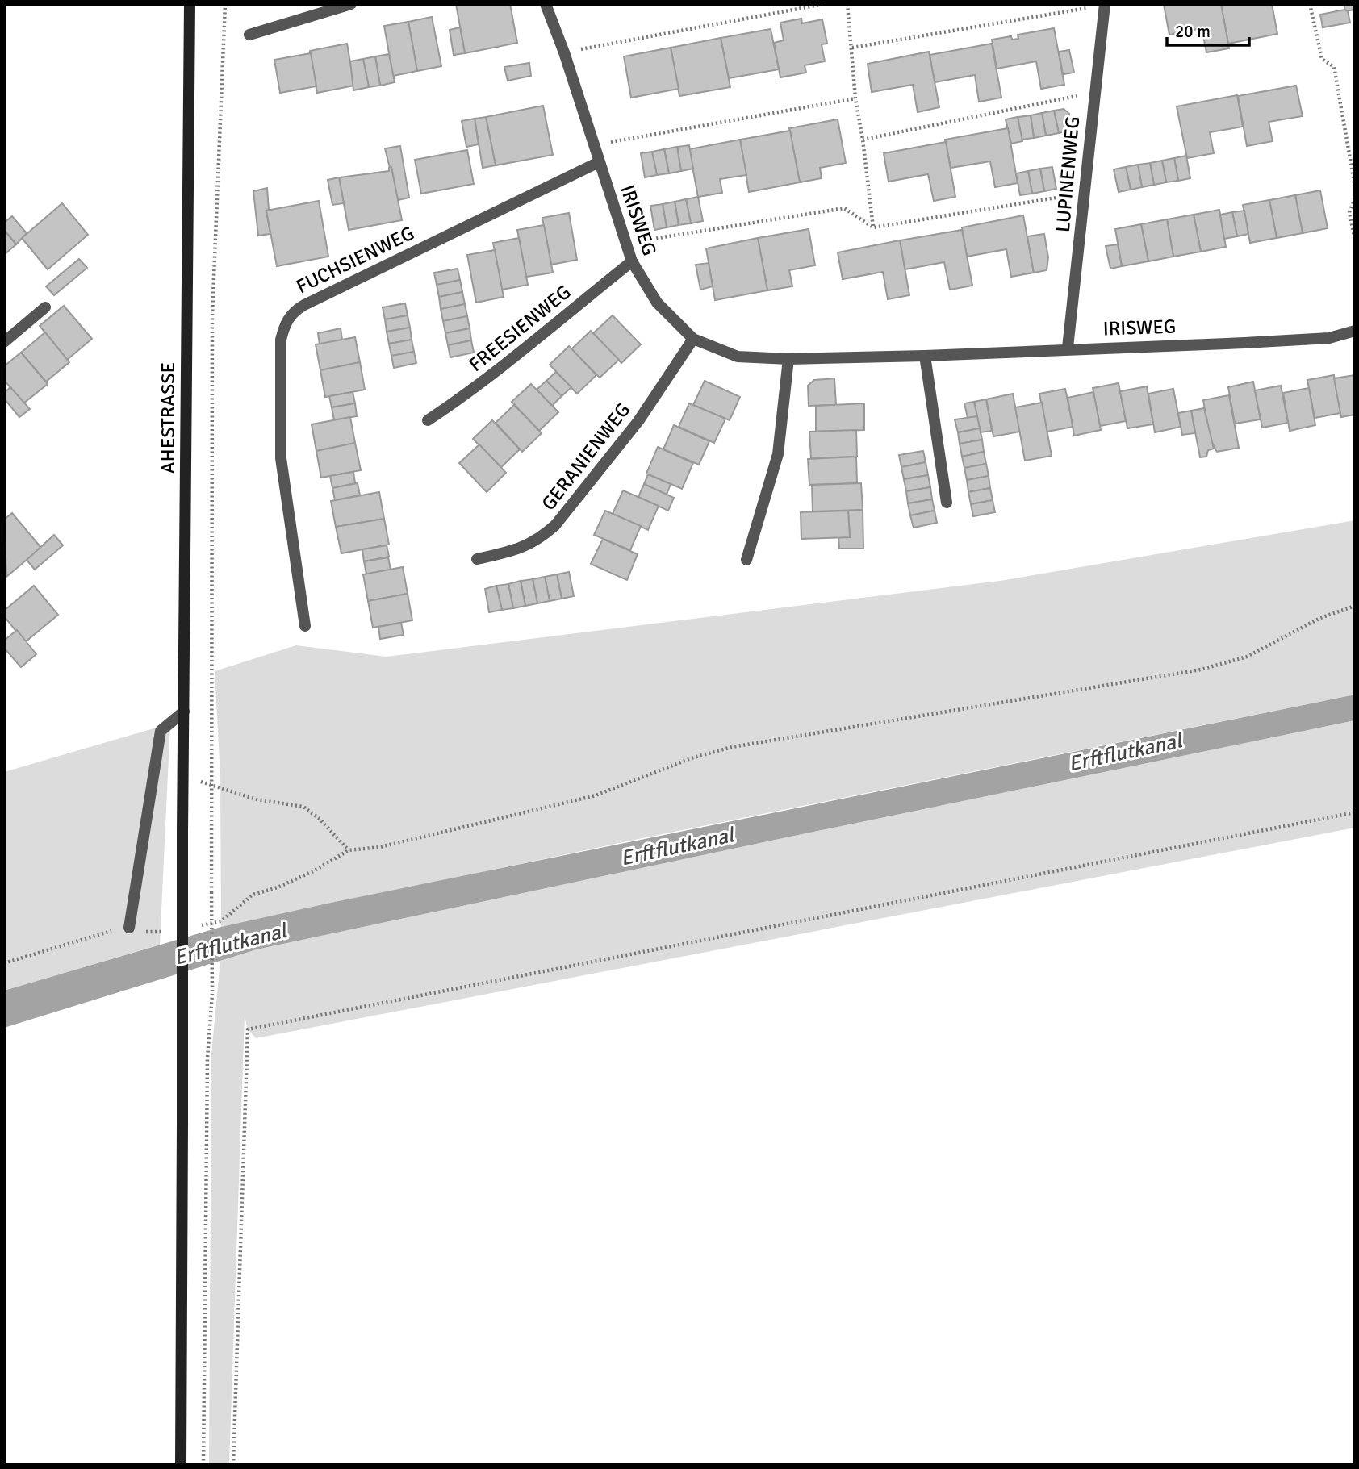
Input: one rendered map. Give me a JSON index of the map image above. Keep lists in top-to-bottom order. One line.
{"streets":{"street":["LUPINENWEG","IRISWEG","FUCHSIENWEG","FREESIENWEG","AHESTRASSE","GERANIENWEG"]},"crossings":[["LUPINENWEG","IRISWEG"],["IRISWEG","FUCHSIENWEG"],["IRISWEG","FREESIENWEG"],["IRISWEG","GERANIENWEG"]],"water":["Erftflutkanal"],"scale_bar":"20 m"}
